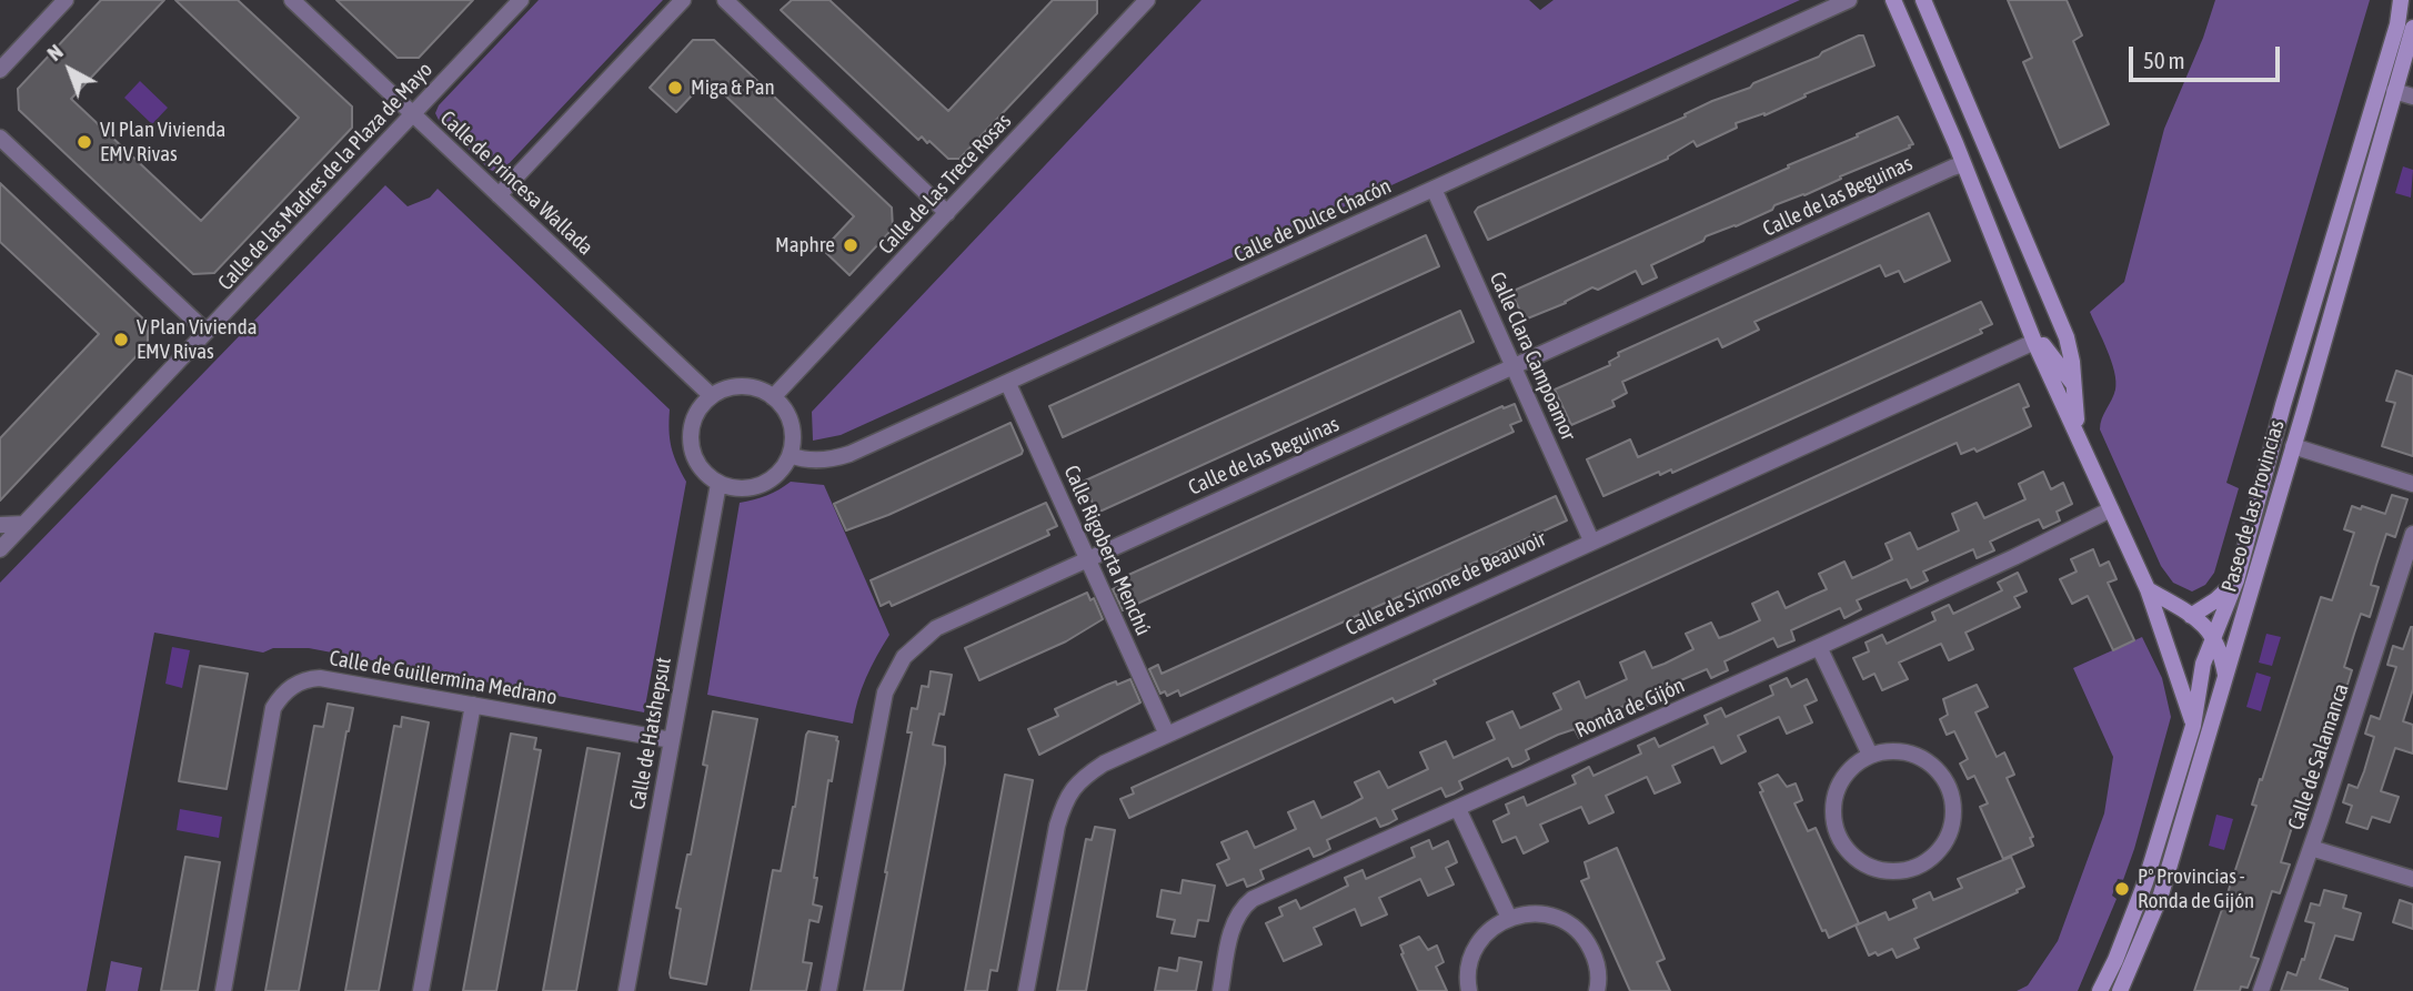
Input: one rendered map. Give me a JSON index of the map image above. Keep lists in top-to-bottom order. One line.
{"streets":{"street":["Calle de las Madres de la Plaza de Mayo","Calle de Princesa Wallada","Calle de Las Trece Rosas","Calle de las Beguinas","Calle de Dulce Chacón","Calle Clara Campoamor","Paseo de las Provincias","Calle Rigoberta Menchú","Calle de Simone de Beauvoir","Calle de Guillermina Medrano","Ronda de Gijón","Calle de Hatshepsut","Calle de Salamanca"]},"crossings":[["Calle de las Madres de la Plaza de Mayo","Calle de Princesa Wallada"],["Calle de Princesa Wallada","Calle de Las Trece Rosas"],["Calle de Princesa Wallada","Calle de Dulce Chacón"],["Calle de Princesa Wallada","Calle de Hatshepsut"],["Calle de Las Trece Rosas","Calle de Dulce Chacón"],["Calle de Las Trece Rosas","Calle de Hatshepsut"],["Calle de las Beguinas","Calle Clara Campoamor"],["Calle de las Beguinas","Calle Rigoberta Menchú"],["Calle de Dulce Chacón","Calle Clara Campoamor"],["Calle de Dulce Chacón","Calle Rigoberta Menchú"],["Calle de Dulce Chacón","Calle de Hatshepsut"],["Calle Clara Campoamor","Calle de Simone de Beauvoir"],["Calle Rigoberta Menchú","Calle de Simone de Beauvoir"],["Calle de Guillermina Medrano","Calle de Hatshepsut"]],"places":["Miga & Pan","VI Plan Vivienda EMV Rivas","Maphre","V Plan Vivienda EMV Rivas","Pº Provincias - Ronda de Gijón"],"scale_bar":"50 m","north":"top left"}
